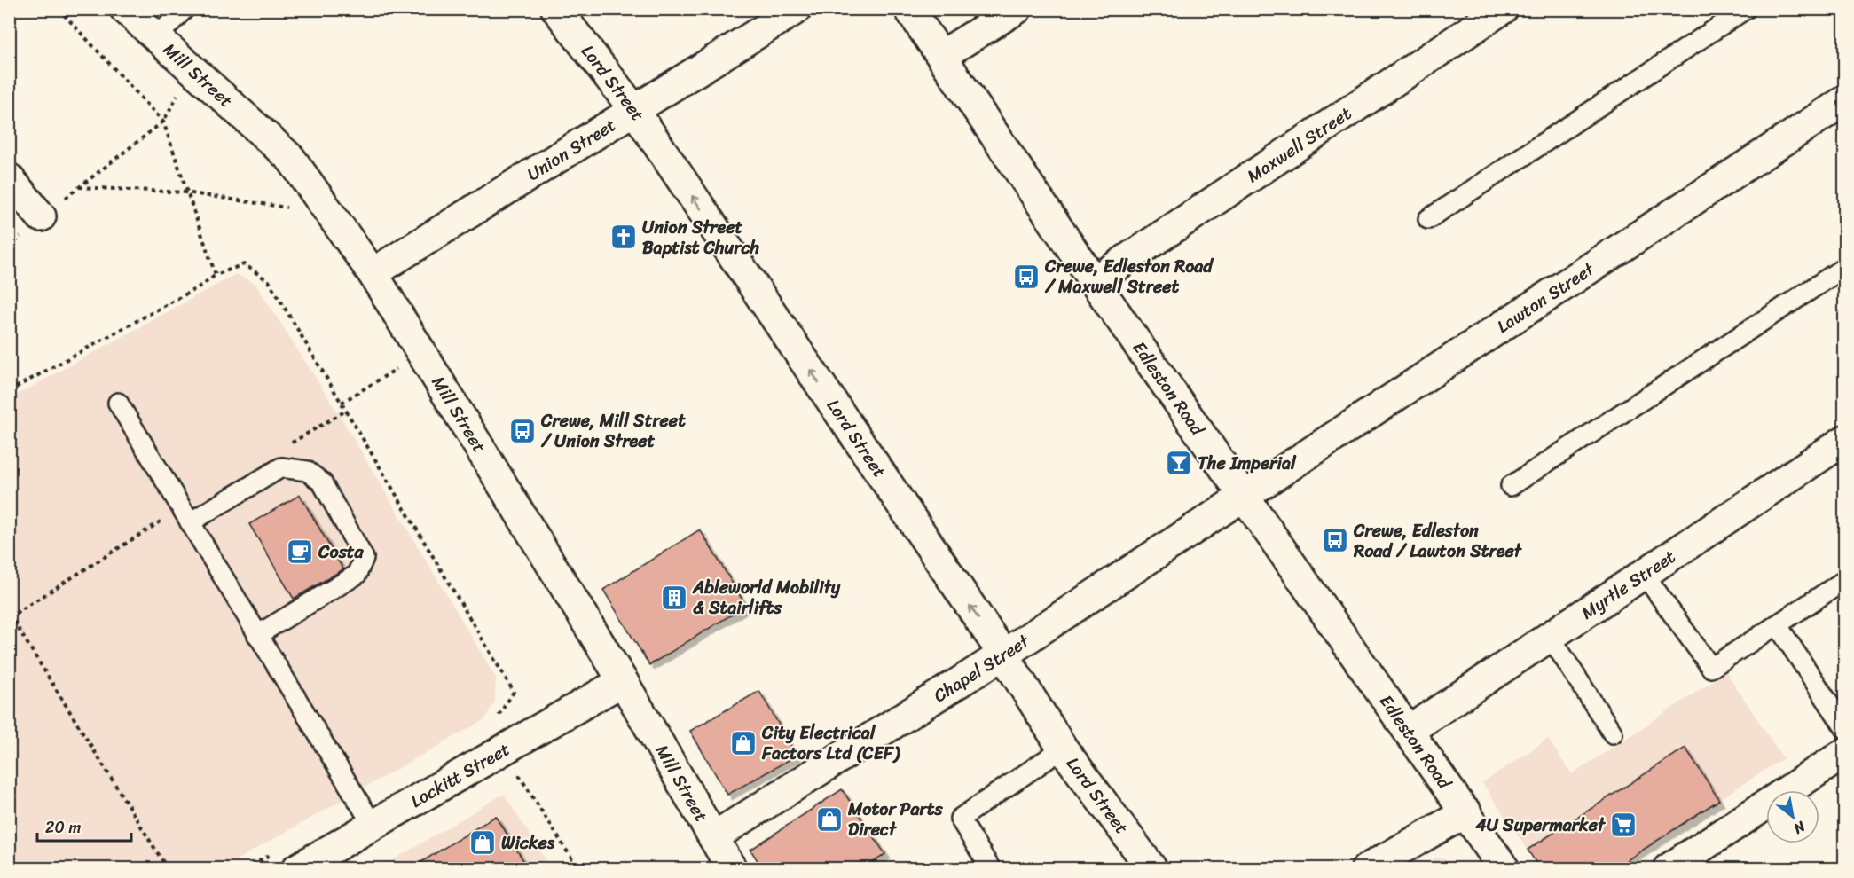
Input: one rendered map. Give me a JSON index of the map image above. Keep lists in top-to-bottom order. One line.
{"streets":{"street":["Mill Street","Lord Street","Maxwell Street","Union Street","Lawton Street","Edleston Road","Myrtle Street","Chapel Street","Lockitt Street"]},"crossings":[["Mill Street","Union Street"],["Mill Street","Chapel Street"],["Mill Street","Lockitt Street"],["Lord Street","Union Street"],["Lord Street","Chapel Street"],["Maxwell Street","Edleston Road"],["Lawton Street","Edleston Road"],["Lawton Street","Chapel Street"],["Edleston Road","Myrtle Street"],["Edleston Road","Chapel Street"]],"one_way":["Lord Street"],"places":{"church":["Union Street Baptist Church"],"bus stop":["Crewe, Edleston Road / Maxwell Street","Crewe, Mill Street / Union Street","Crewe, Edleston Road / Lawton Street"],"bar":["The Imperial"],"cafe":["Costa"],"building":["Ableworld Mobility & Stairlifts"],"shop":["City Electrical Factors Ltd (CEF)","Motor Parts Direct","Wickes"],"supermarket":["4U Supermarket"]},"scale_bar":"20 m","north":"bottom right"}
